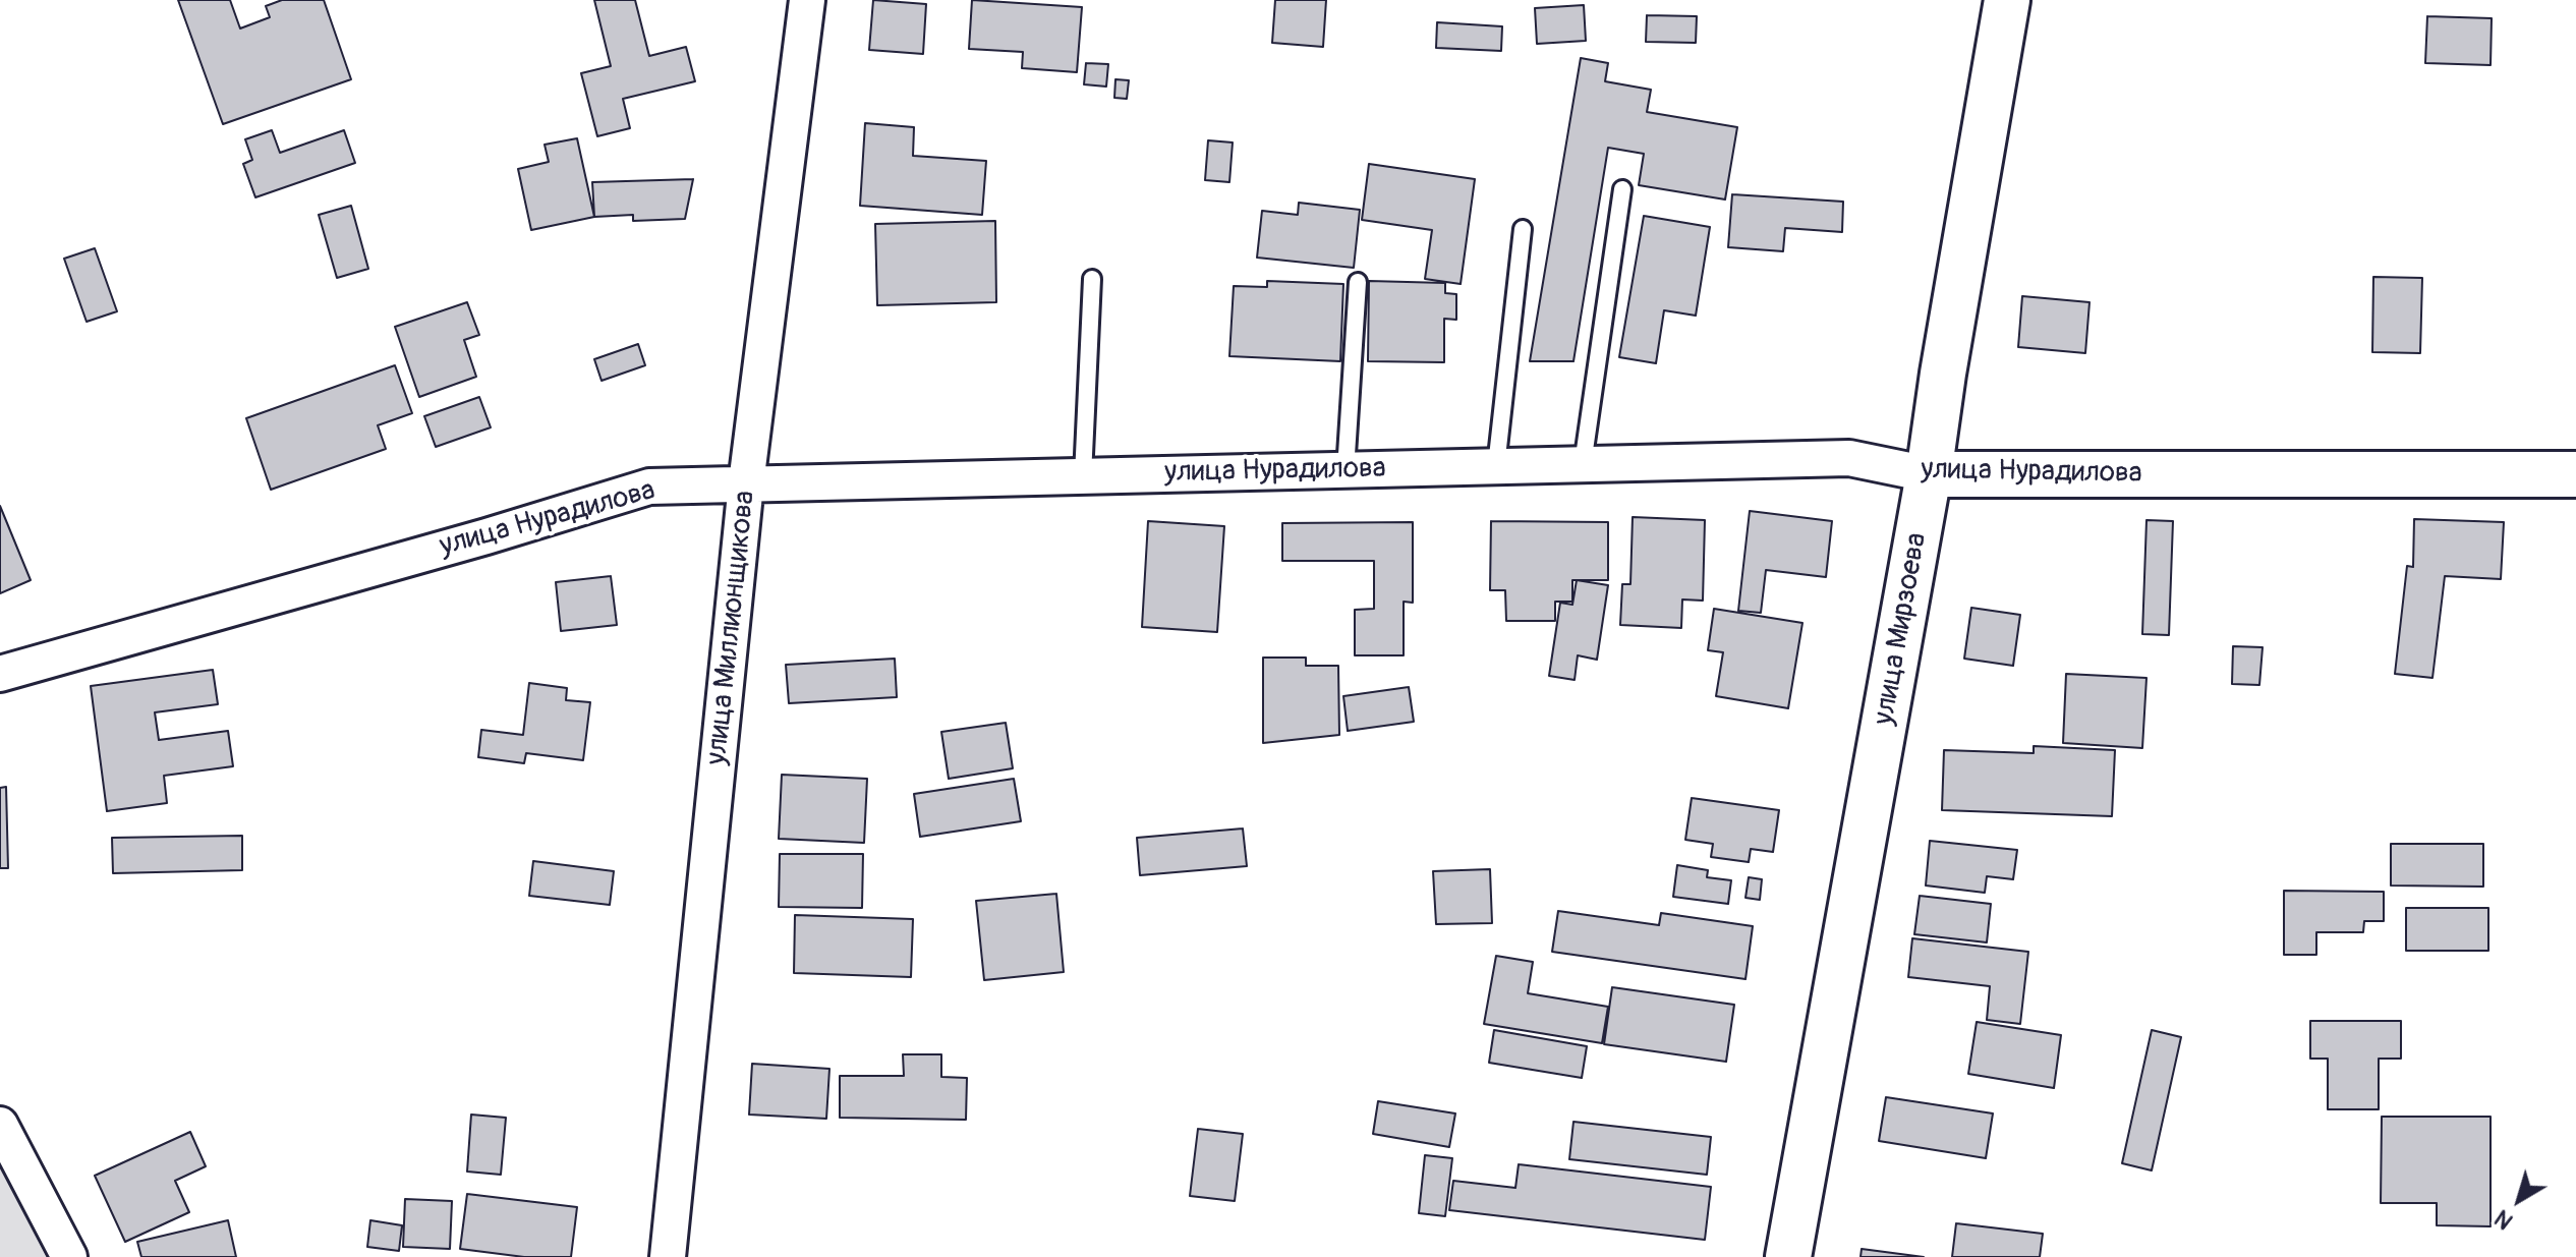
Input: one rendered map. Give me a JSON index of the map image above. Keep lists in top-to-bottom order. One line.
{"streets":{"street":["улица Нурадилова","улица Миллионщикова","улица Мирзоева"]},"crossings":[["улица Нурадилова","улица Миллионщикова"],["улица Нурадилова","улица Мирзоева"]],"north":"bottom left"}
